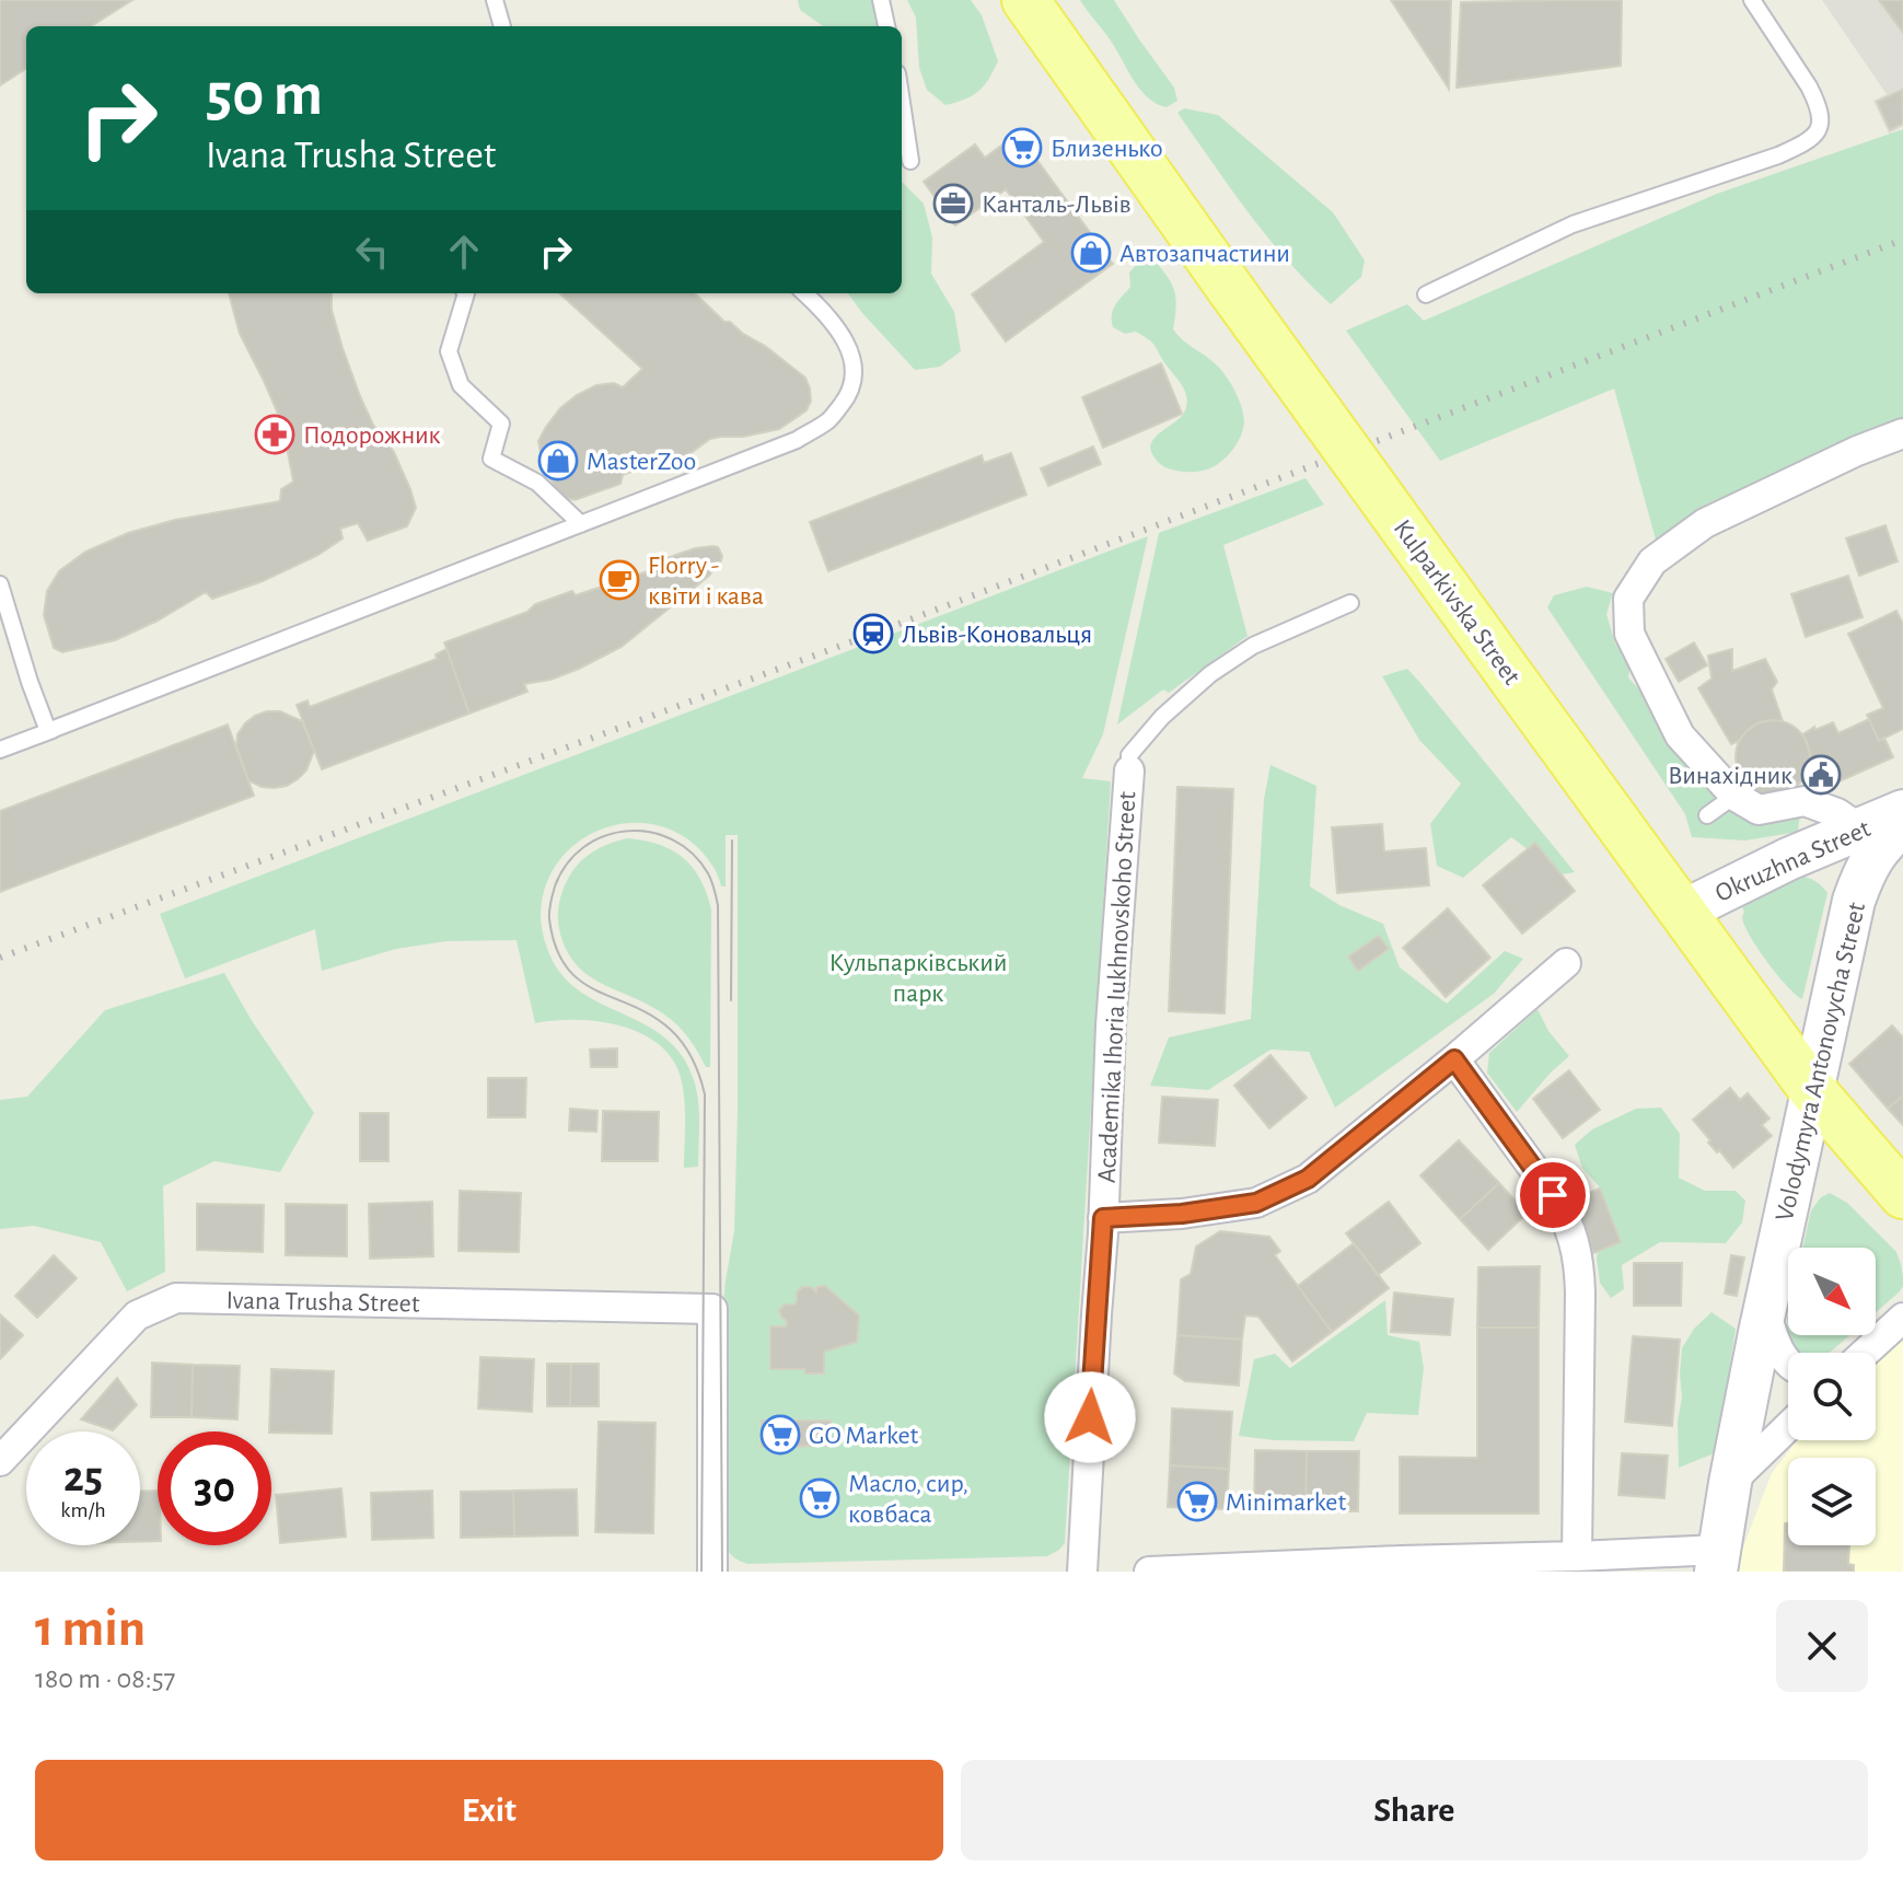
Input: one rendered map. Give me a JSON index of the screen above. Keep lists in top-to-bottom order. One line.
{"streets":{"main road":["Kulparkivska Street","Okruzhna Street","Volodymyra Antonovycha Street"],"street":["Academika Ihoria Iukhnovskoho Street","Ivana Trusha Street"]},"crossings":[["Kulparkivska Street","Okruzhna Street"],["Kulparkivska Street","Volodymyra Antonovycha Street"]],"parks":["Кульпарківський парк"],"places":{"supermarket":["Близенько","GO Market","Масло, сир, ковбаса","Minimarket"],"office":["Канталь-Львів"],"shop":["Автозапчастини","MasterZoo"],"pharmacy":["Подорожник"],"cafe":["Florry - квіти і кава"],"station":["Львів-Коновальця"],"public building":["Винахідник"]},"north":"bottom right","page":{"turn":["50 m","Ivana Trusha Street"],"speed":"25 km/h","limit":"30","heading":["1 min","180 m · 08:57"],"buttons":["Exit","Share"]}}
